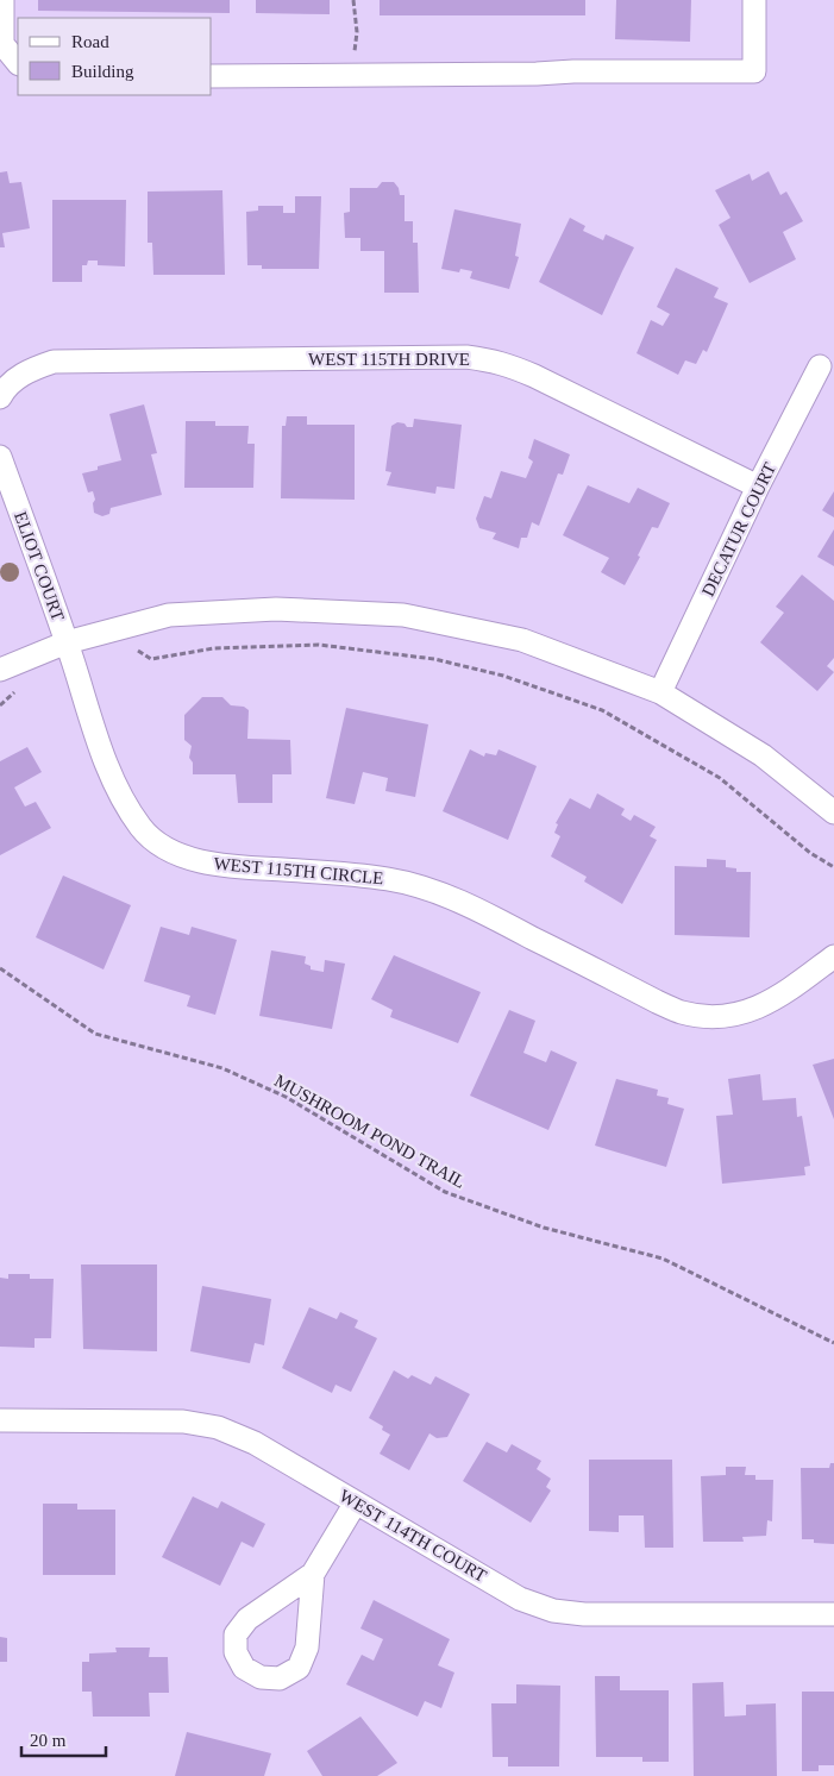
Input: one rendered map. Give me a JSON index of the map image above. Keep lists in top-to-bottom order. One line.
{"streets":{"street":["WEST 115TH DRIVE","DECATUR COURT","ELIOT COURT","WEST 115TH CIRCLE","WEST 114TH COURT"],"path":["MUSHROOM POND TRAIL"]},"crossings":[["WEST 115TH DRIVE","DECATUR COURT"],["ELIOT COURT","WEST 115TH CIRCLE"]],"legend":["Road","Building"],"scale_bar":"20 m"}
